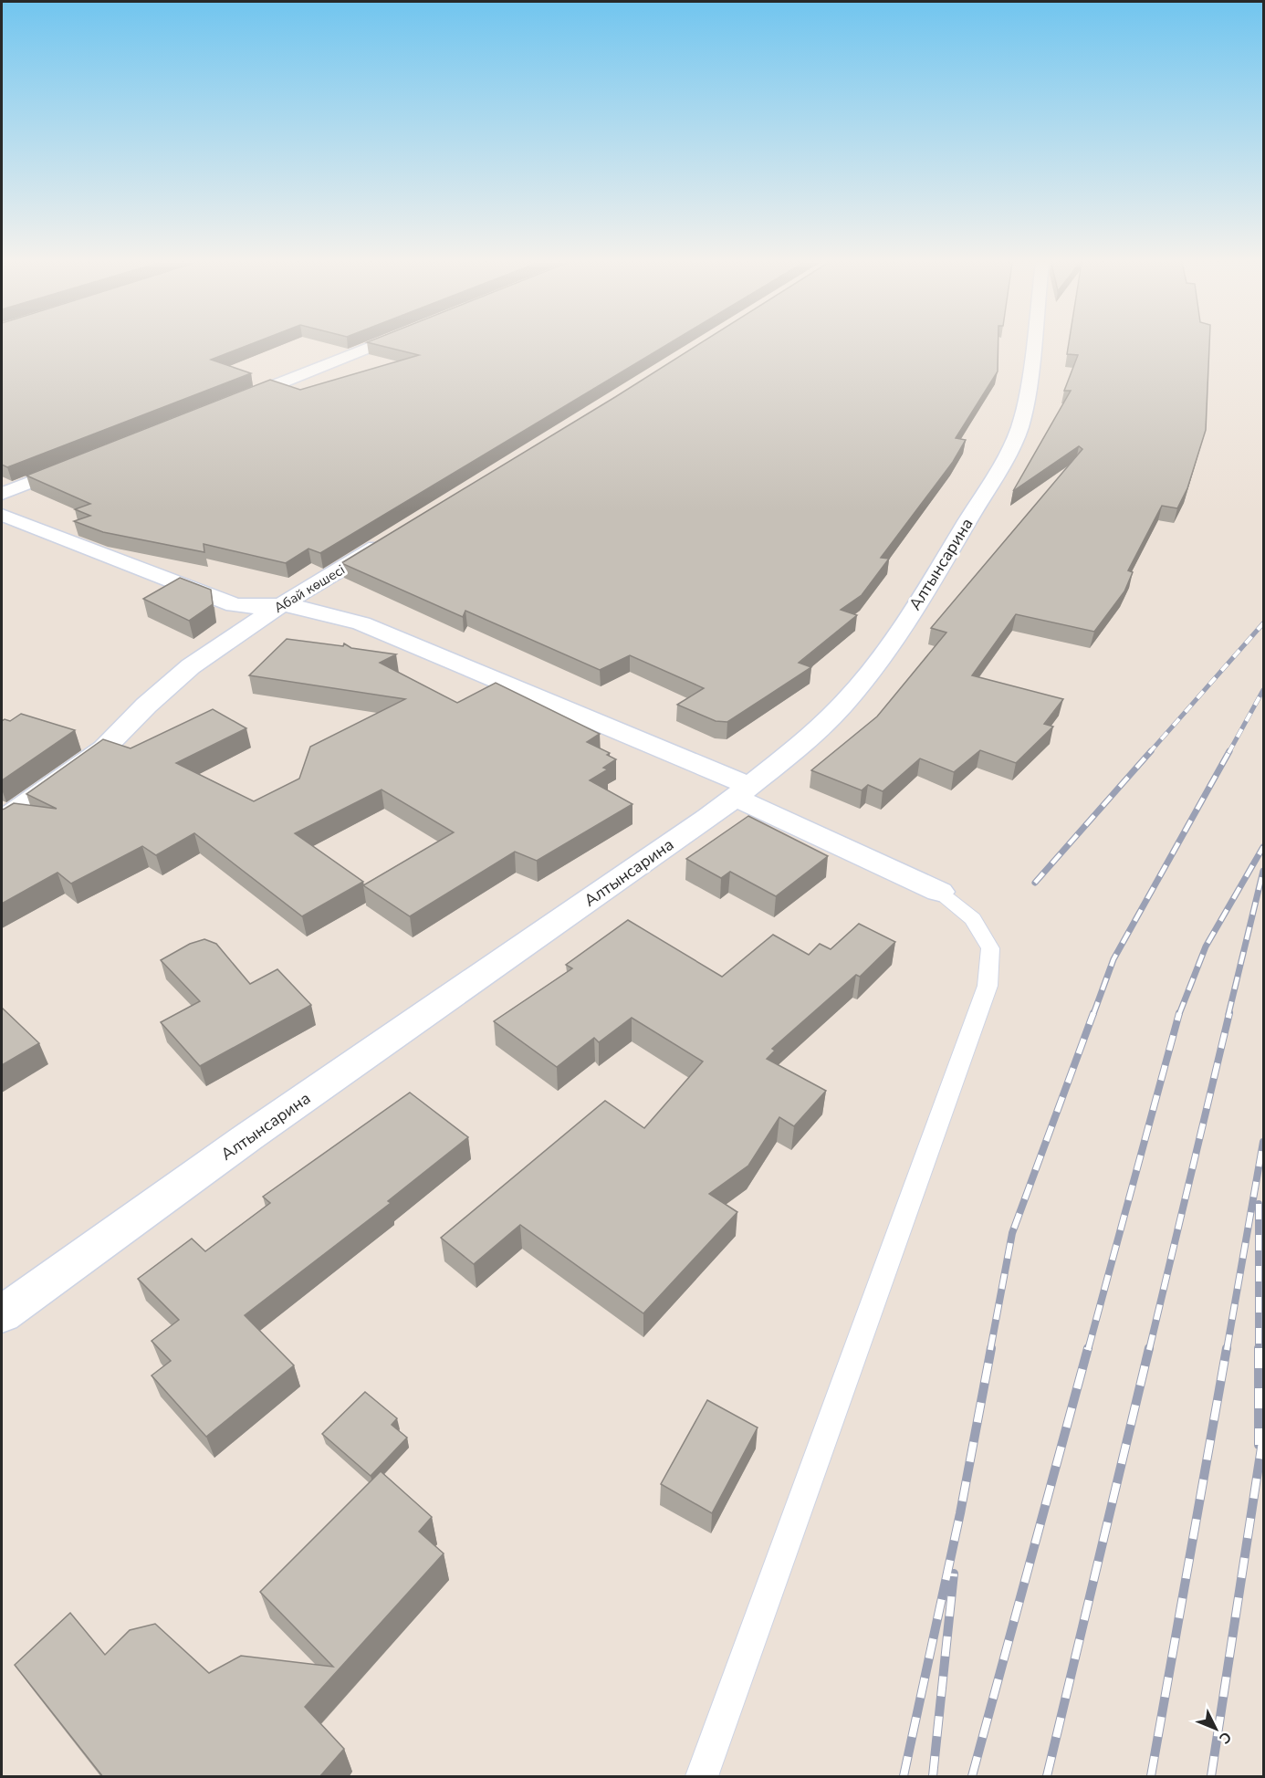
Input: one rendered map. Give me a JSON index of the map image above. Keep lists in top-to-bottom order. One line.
{"streets":{"street":["Алтынсарина","Абай көшесі"]},"north":"bottom right"}
